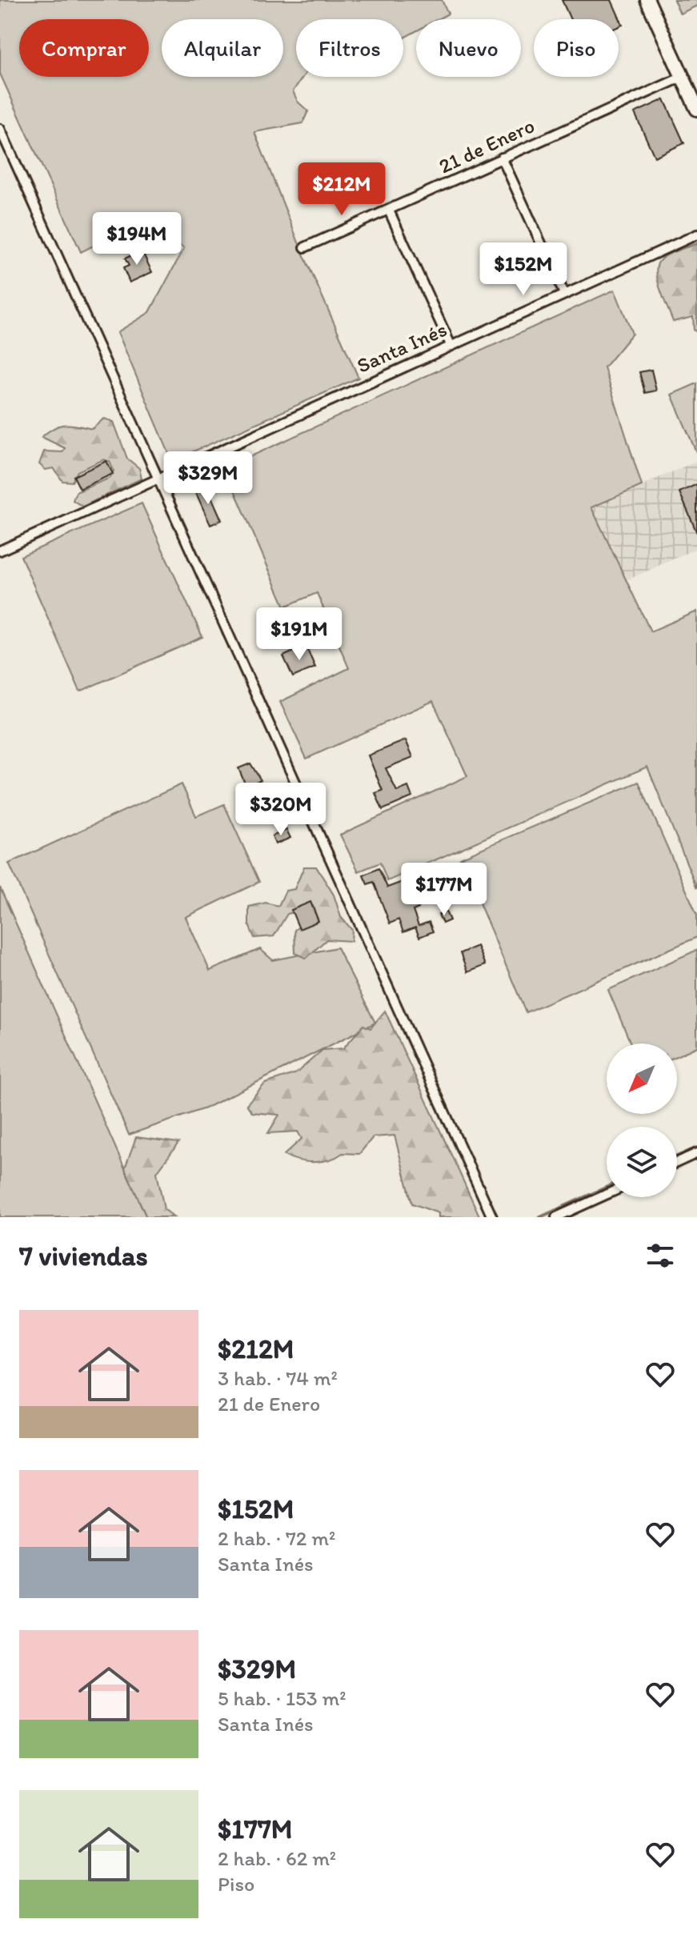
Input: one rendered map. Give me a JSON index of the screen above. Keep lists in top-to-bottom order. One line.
{"streets":{"street":["21 de Enero","Santa Inés"]},"north":"bottom left","page":{"chip":["Comprar","Alquilar","Filtros","Nuevo","Piso"],"price":["$212M","$194M","$152M","$329M","$191M","$320M","$177M"],"heading":"7 viviendas","list":[{"name":"$212M","note":"3 hab. · 74 m² · 21 de Enero"},{"name":"$152M","note":"2 hab. · 72 m² · Santa Inés"},{"name":"$329M","note":"5 hab. · 153 m² · Santa Inés"},{"name":"$177M","note":"2 hab. · 62 m² · Piso"}]}}
